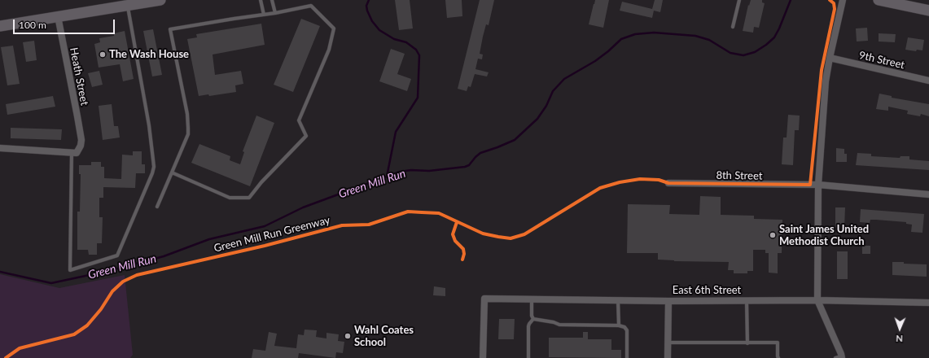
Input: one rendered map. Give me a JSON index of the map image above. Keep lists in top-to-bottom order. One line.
{"streets":{"street":["9th Street","Heath Street","8th Street","East 6th Street"],"cycle path":["Green Mill Run Greenway"]},"water":["Green Mill Run"],"places":["The Wash House","Saint James United Methodist Church","Wahl Coates School"],"scale_bar":"100 m","north":"bottom"}
